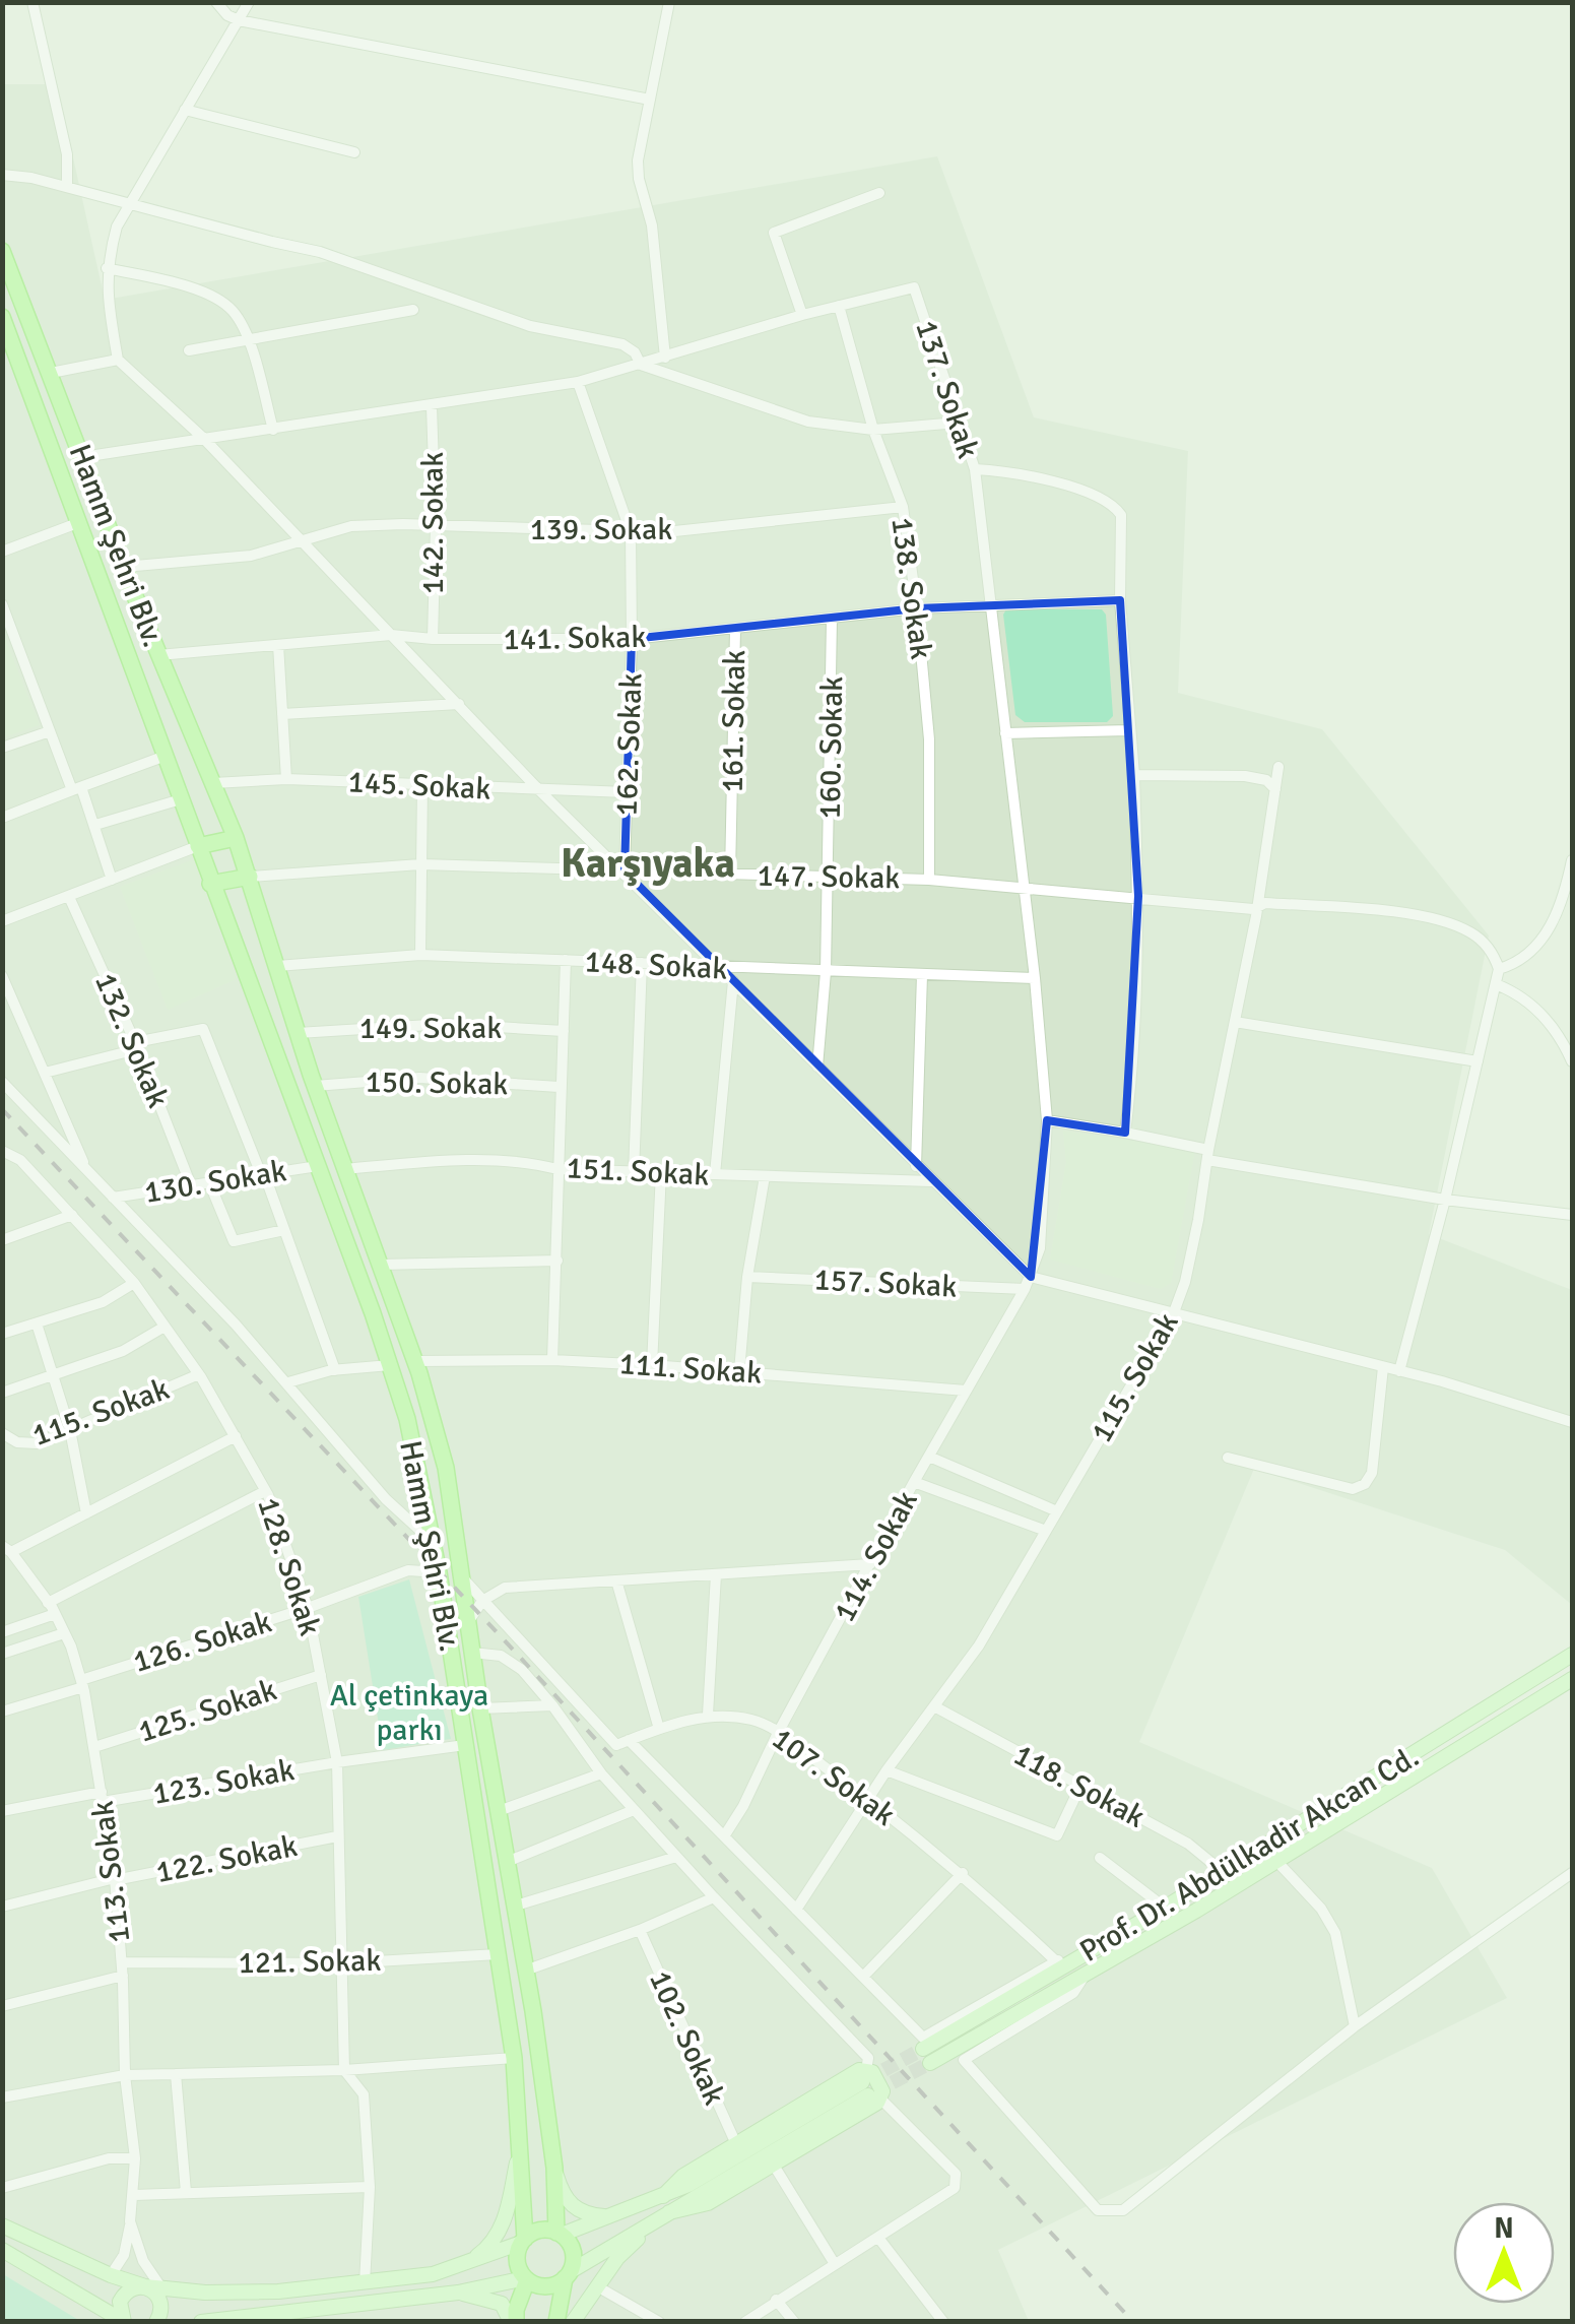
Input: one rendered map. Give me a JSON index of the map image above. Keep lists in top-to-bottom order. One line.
{"streets":{"main road":["Hamm Şehri Blv.","Prof. Dr. Abdülkadir Akcan Cd."],"street":["137. Sokak","142. Sokak","139. Sokak","138. Sokak","141. Sokak","161. Sokak","162. Sokak","160. Sokak","145. Sokak","147. Sokak","148. Sokak","149. Sokak","132. Sokak","150. Sokak","151. Sokak","130. Sokak","157. Sokak","111. Sokak","115. Sokak","114. Sokak","128. Sokak","126. Sokak","125. Sokak","107. Sokak","123. Sokak","118. Sokak","122. Sokak","113. Sokak","121. Sokak","102. Sokak"]},"crossings":[["137. Sokak","142. Sokak"],["137. Sokak","Hamm Şehri Blv."],["137. Sokak","138. Sokak"],["137. Sokak","141. Sokak"],["137. Sokak","162. Sokak"],["137. Sokak","147. Sokak"],["137. Sokak","148. Sokak"],["137. Sokak","114. Sokak"],["142. Sokak","139. Sokak"],["142. Sokak","141. Sokak"],["139. Sokak","Hamm Şehri Blv."],["139. Sokak","138. Sokak"],["139. Sokak","162. Sokak"],["Hamm Şehri Blv.","141. Sokak"],["Hamm Şehri Blv.","145. Sokak"],["Hamm Şehri Blv.","147. Sokak"],["Hamm Şehri Blv.","148. Sokak"],["Hamm Şehri Blv.","149. Sokak"],["Hamm Şehri Blv.","150. Sokak"],["Hamm Şehri Blv.","151. Sokak"],["Hamm Şehri Blv.","130. Sokak"],["Hamm Şehri Blv.","111. Sokak"],["Hamm Şehri Blv.","126. Sokak"],["Hamm Şehri Blv.","123. Sokak"],["Hamm Şehri Blv.","121. Sokak"],["138. Sokak","141. Sokak"],["138. Sokak","147. Sokak"],["141. Sokak","161. Sokak"],["141. Sokak","162. Sokak"],["141. Sokak","160. Sokak"],["161. Sokak","147. Sokak"],["162. Sokak","145. Sokak"],["162. Sokak","147. Sokak"],["160. Sokak","147. Sokak"],["160. Sokak","148. Sokak"],["147. Sokak","115. Sokak"],["132. Sokak","130. Sokak"],["157. Sokak","114. Sokak"],["111. Sokak","114. Sokak"],["115. Sokak","128. Sokak"],["115. Sokak","107. Sokak"],["115. Sokak","118. Sokak"],["114. Sokak","107. Sokak"],["128. Sokak","126. Sokak"],["128. Sokak","125. Sokak"],["128. Sokak","123. Sokak"],["128. Sokak","122. Sokak"],["128. Sokak","121. Sokak"],["126. Sokak","113. Sokak"],["125. Sokak","113. Sokak"],["123. Sokak","113. Sokak"],["118. Sokak","Prof. Dr. Abdülkadir Akcan Cd."],["122. Sokak","113. Sokak"],["113. Sokak","121. Sokak"]],"districts":["Karşıyaka"],"parks":["Al çetinkaya parkı"],"north":"top"}
